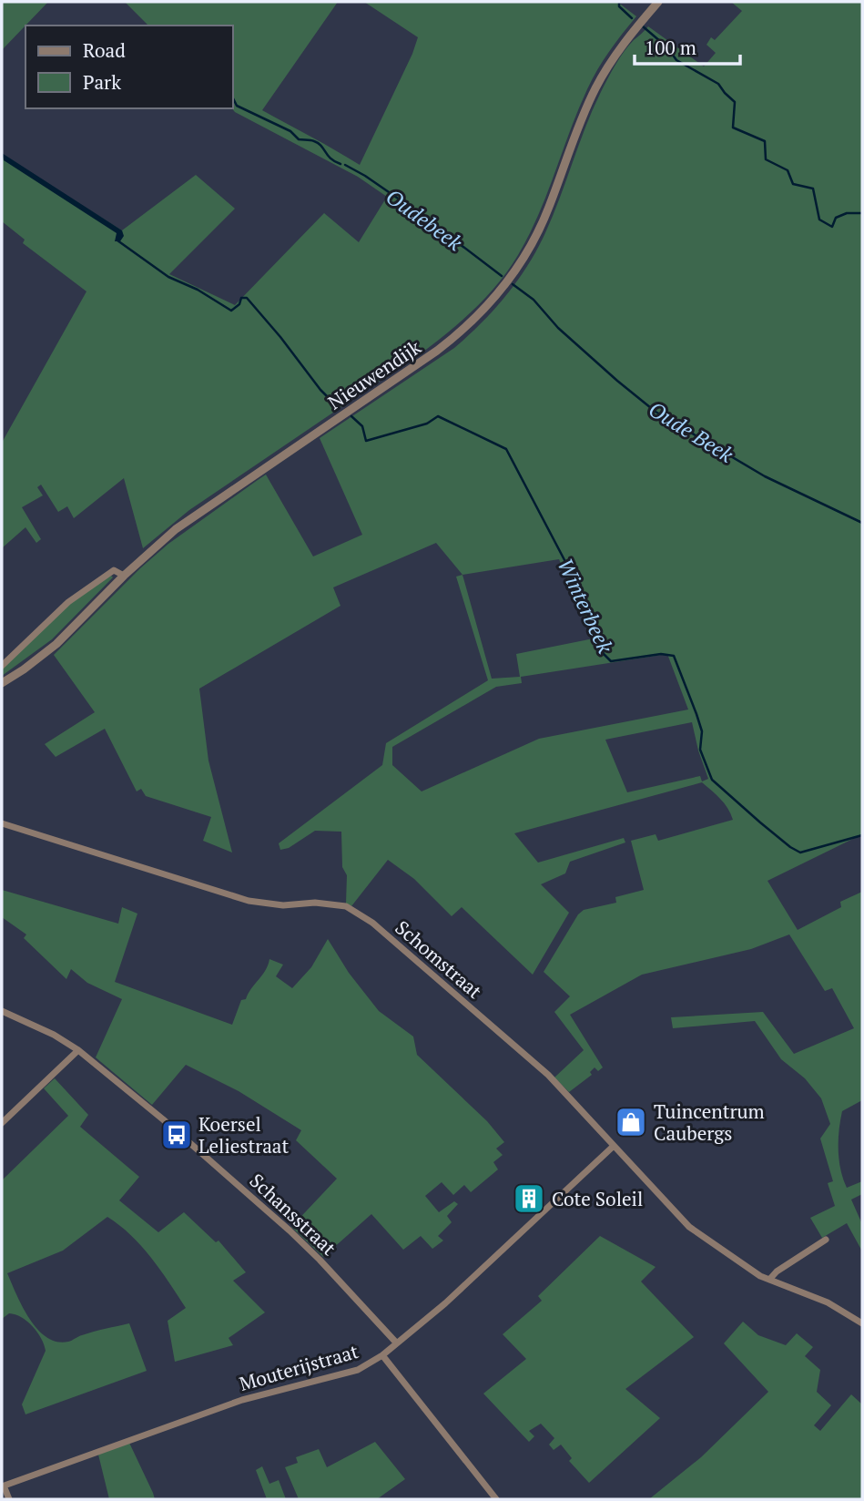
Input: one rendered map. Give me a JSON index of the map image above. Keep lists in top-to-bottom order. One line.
{"streets":{"street":["Nieuwendijk","Schomstraat","Schansstraat","Mouterijstraat"]},"crossings":[["Schomstraat","Mouterijstraat"],["Schansstraat","Mouterijstraat"]],"water":["Oudebeek","Oude Beek","Winterbeek"],"places":{"shop":["Tuincentrum Caubergs"],"bus stop":["Koersel Leliestraat"],"building":["Cote Soleil"]},"legend":["Road","Park"],"scale_bar":"100 m"}
